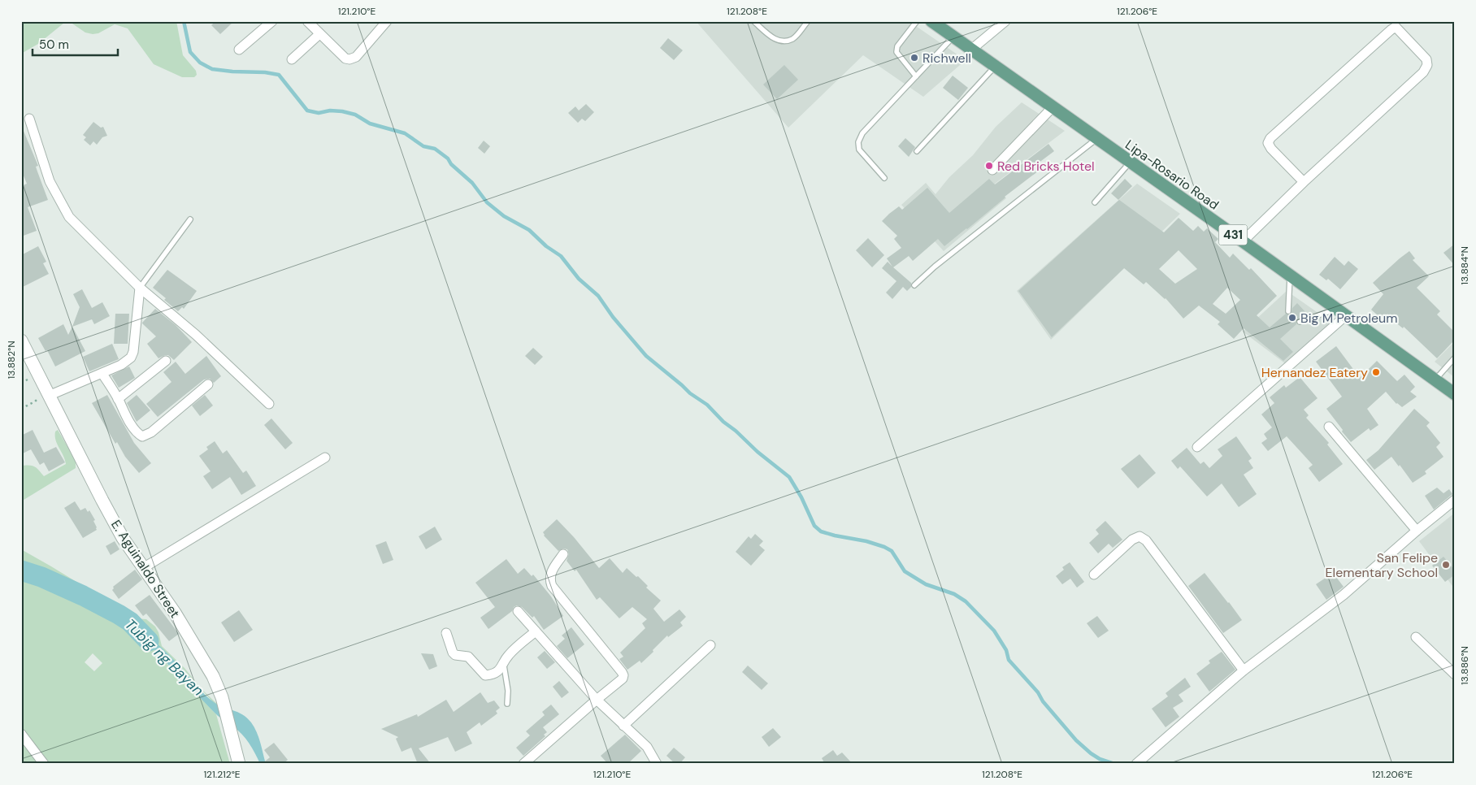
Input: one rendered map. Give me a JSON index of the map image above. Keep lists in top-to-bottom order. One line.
{"streets":{"main road":["Lipa-Rosario Road","431"],"street":["E. Aguinaldo Street"]},"water":["Tubig ng Bayan"],"places":["Richwell","Red Bricks Hotel","Big M Petroleum","Hernandez Eatery","San Felipe Elementary School"],"scale_bar":"50 m","coordinates":["121.210°E","121.208°E","121.206°E","13.884°N","13.882°N","13.886°N","121.212°E"]}
